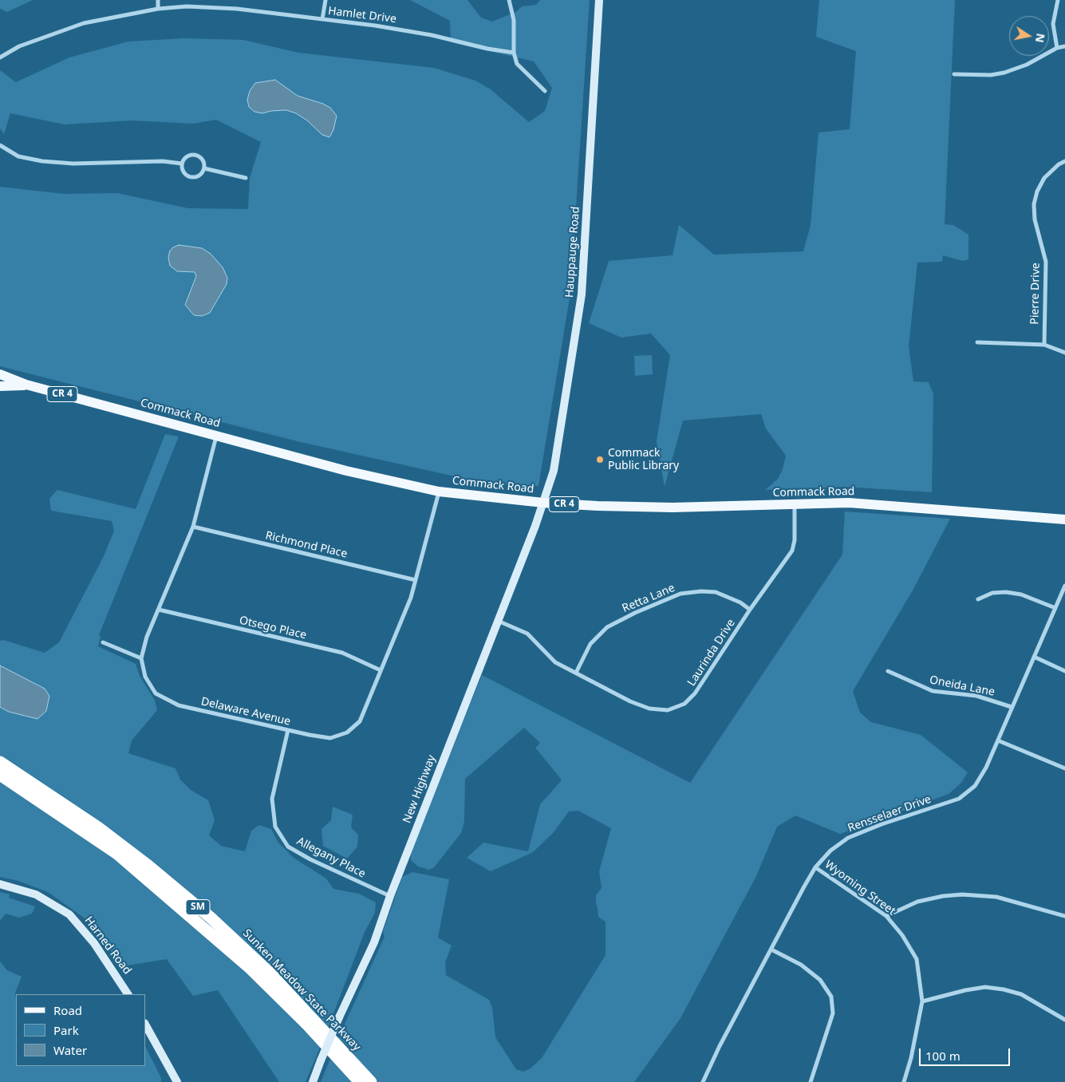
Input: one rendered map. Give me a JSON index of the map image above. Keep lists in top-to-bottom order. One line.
{"streets":{"highway":["SM","Sunken Meadow State Parkway"],"main road":["CR 4","Commack Road"],"street":["Hamlet Drive","Hauppauge Road","Pierre Drive","Richmond Place","Retta Lane","Otsego Place","Laurinda Drive","Oneida Lane","Delaware Avenue","New Highway","Rensselaer Drive","Allegany Place","Wyoming Street","Harned Road"]},"crossings":[["Hauppauge Road","Commack Road"],["Hauppauge Road","New Highway"],["Commack Road","Laurinda Drive"],["Commack Road","Delaware Avenue"],["Commack Road","New Highway"],["Richmond Place","Delaware Avenue"],["Retta Lane","Laurinda Drive"],["Otsego Place","Delaware Avenue"],["Laurinda Drive","New Highway"],["Oneida Lane","Rensselaer Drive"],["Delaware Avenue","Allegany Place"],["New Highway","Allegany Place"],["Rensselaer Drive","Wyoming Street"]],"places":["Commack Public Library"],"legend":["Road","Park","Water"],"scale_bar":"100 m","north":"right"}
